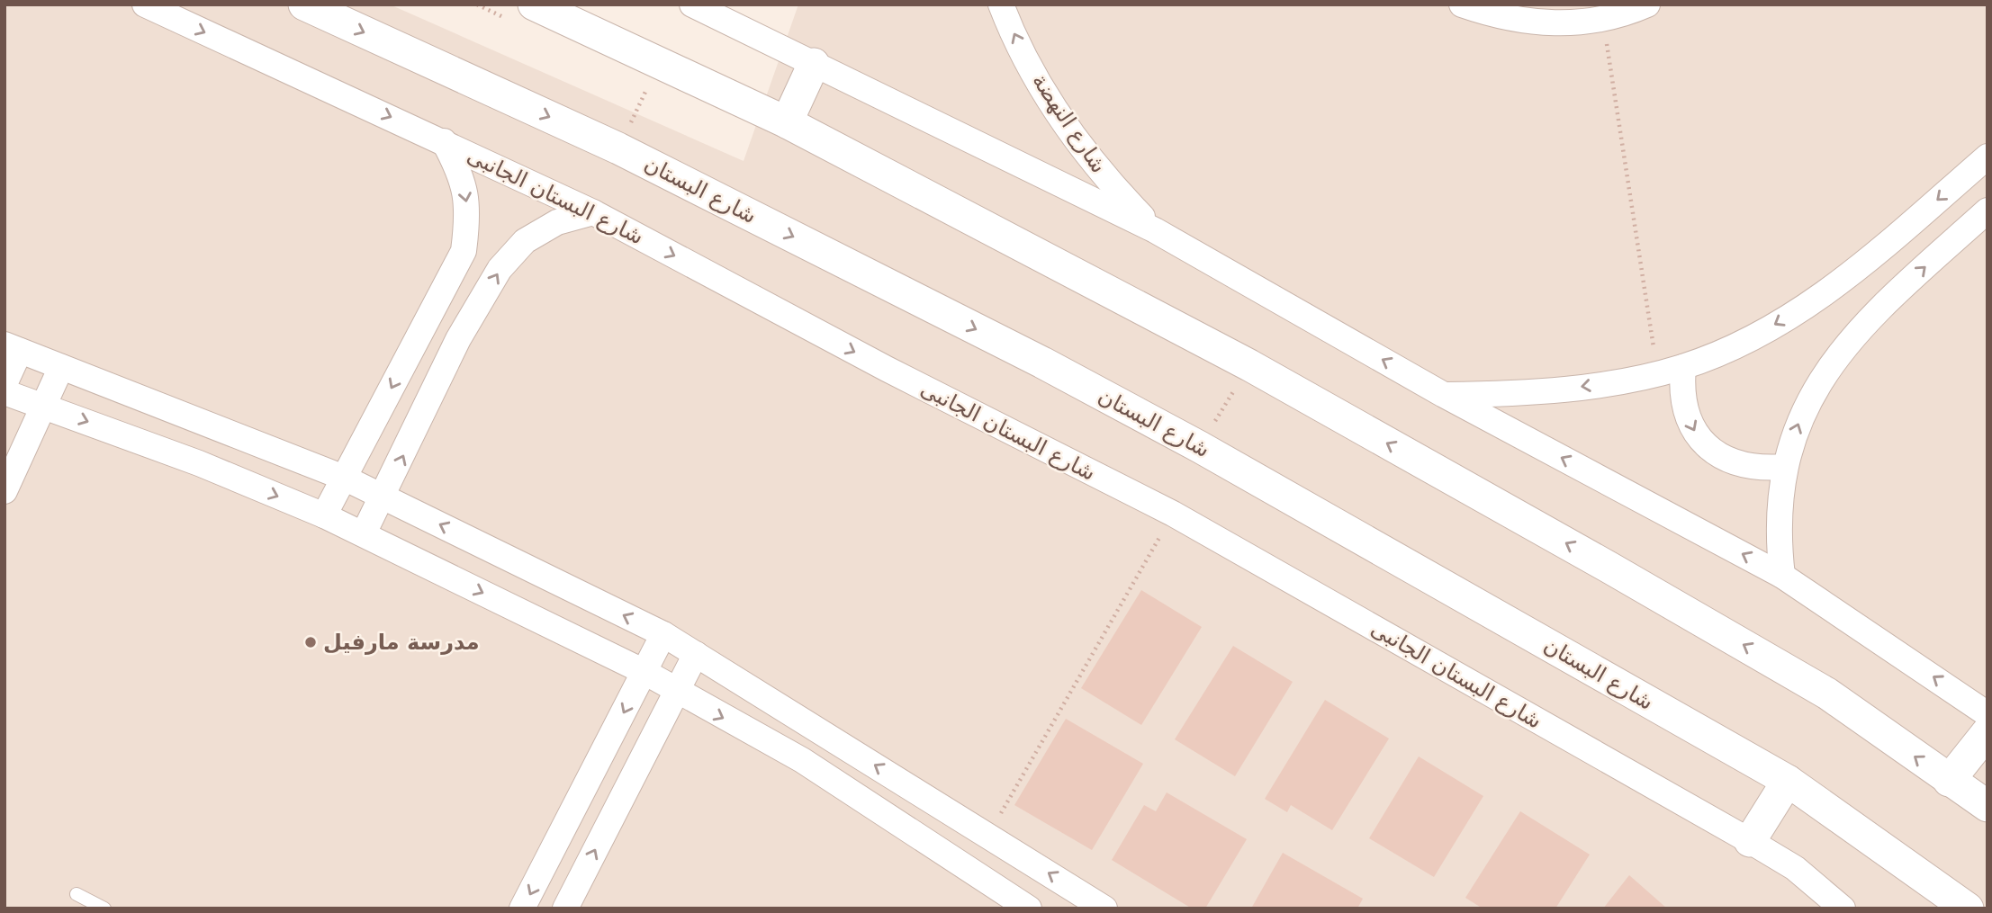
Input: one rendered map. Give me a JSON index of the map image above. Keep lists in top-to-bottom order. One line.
{"streets":{"street":["شارع النهضة","شارع البستان","شارع البستان الجانبى"]},"one_way":["شارع النهضة"],"places":["مدرسة مارفيل"]}
